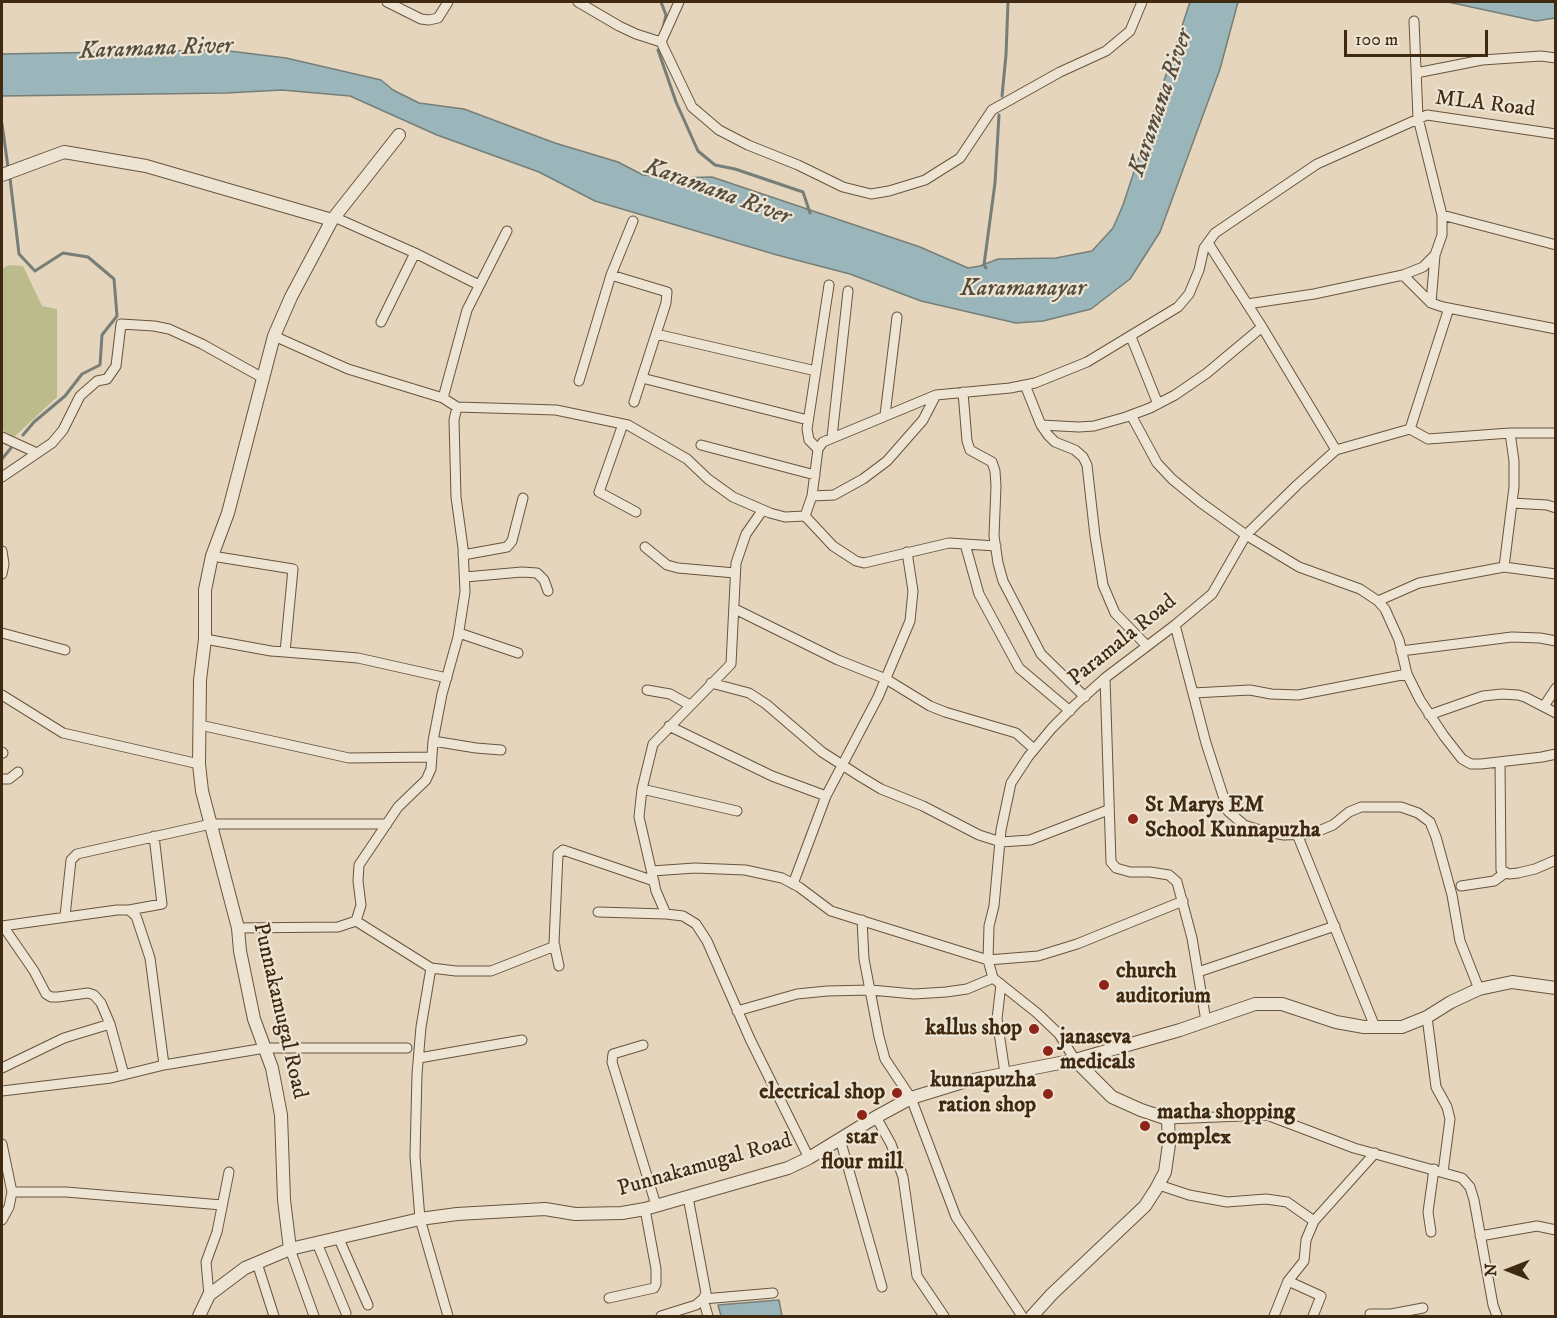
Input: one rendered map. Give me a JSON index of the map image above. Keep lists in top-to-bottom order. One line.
{"streets":{"street":["MLA Road","Paramala Road","Punnakamugal Road"]},"water":["Karamana River","Karamanayar"],"places":["St Marys EM School Kunnapuzha","church auditorium","kallus shop","janaseva medicals","electrical shop","kunnapuzha ration shop","star flour mill","matha shopping complex"],"scale_bar":"100 m","north":"left"}
